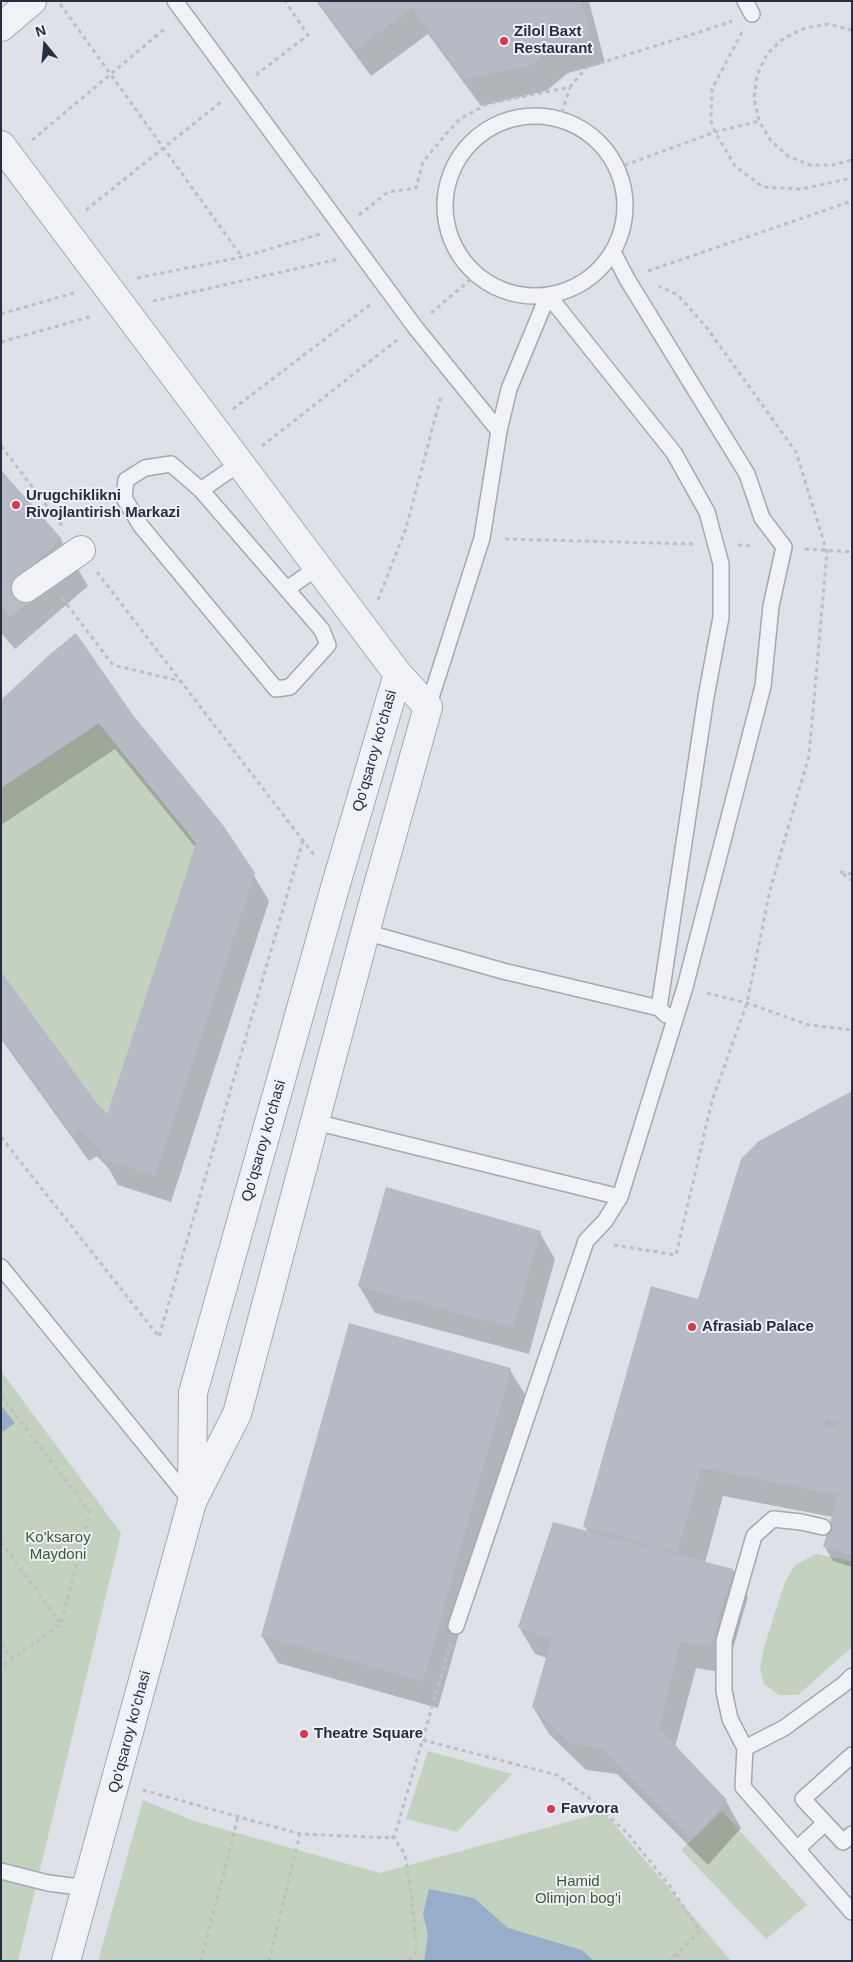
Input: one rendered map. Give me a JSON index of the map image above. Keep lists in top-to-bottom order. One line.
{"streets":{"street":["Qo'qsaroy ko'chasi"]},"parks":["Ko'ksaroy Maydoni","Hamid Olimjon bog'i"],"places":["Zilol Baxt Restaurant","Urugchiklikni Rivojlantirish Markazi","Afrasiab Palace","Theatre Square","Favvora"],"north":"top"}
